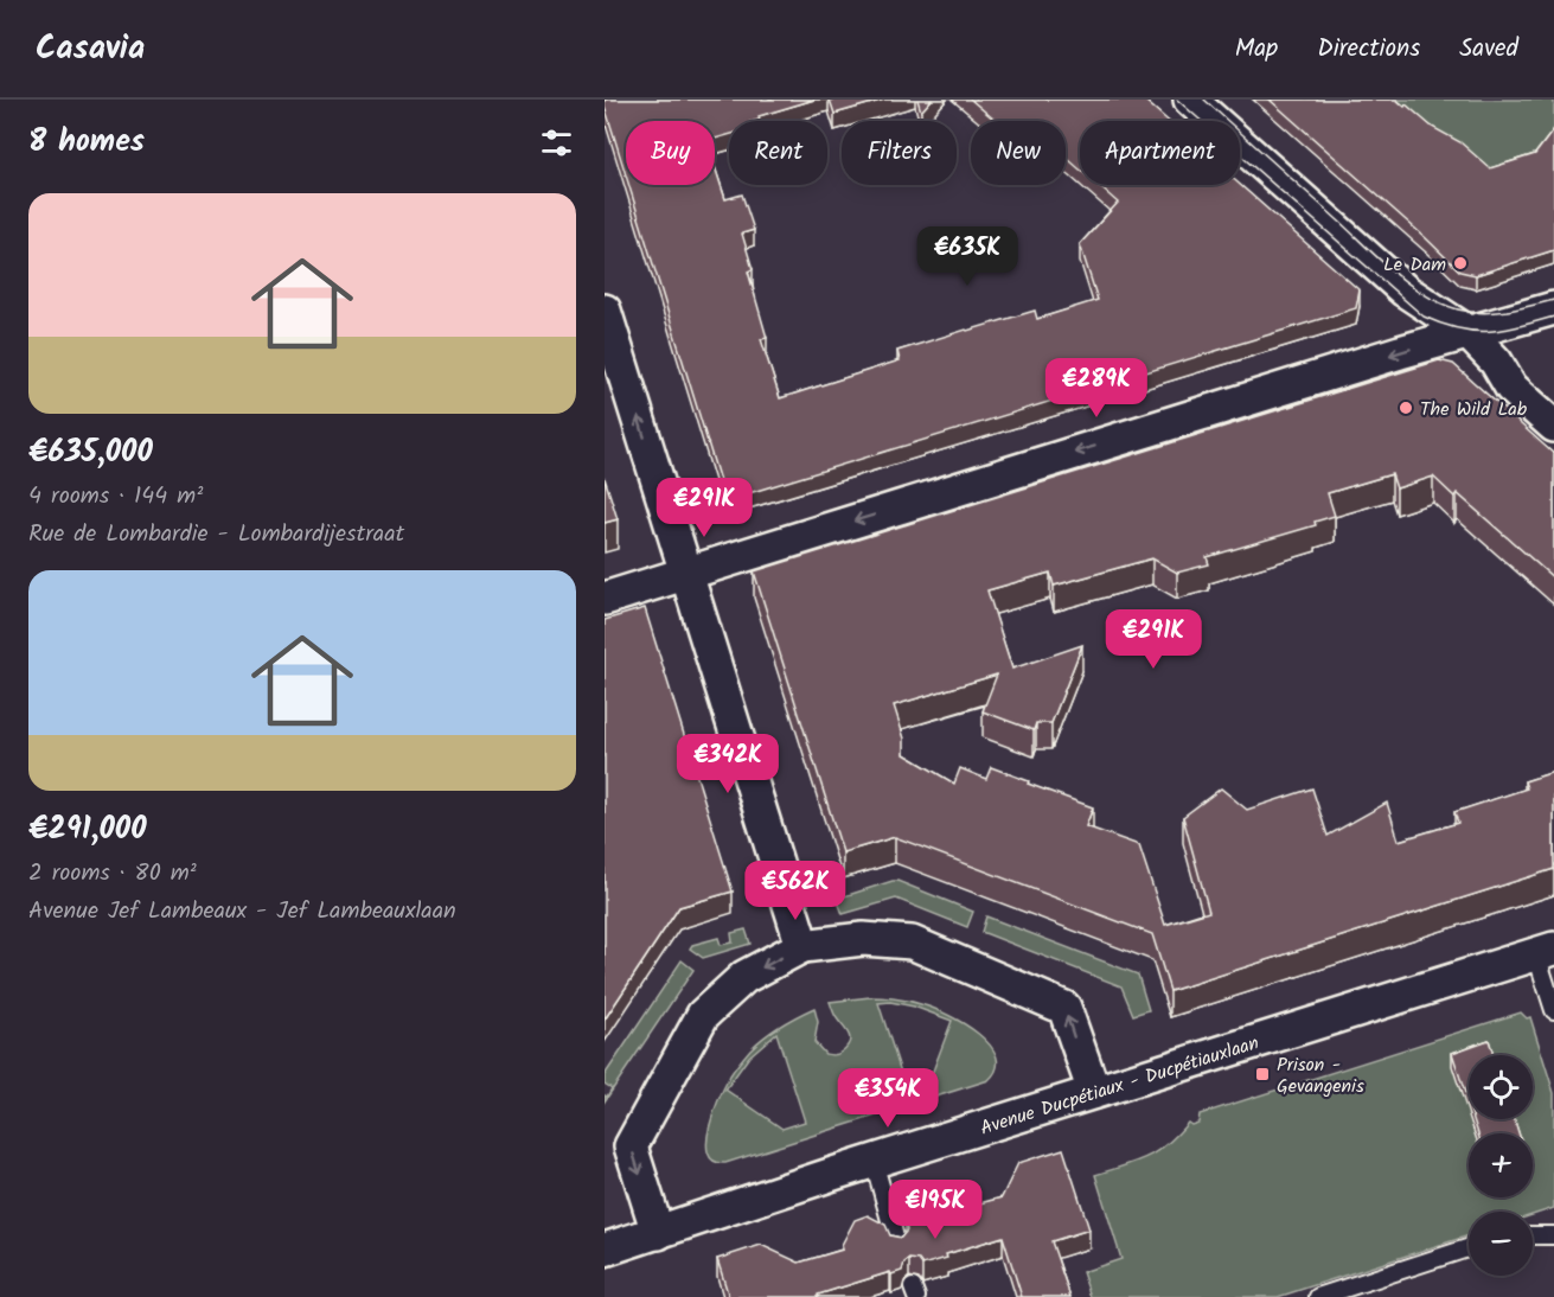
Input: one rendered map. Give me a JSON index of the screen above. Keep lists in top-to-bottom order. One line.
{"streets":{"street":["Avenue Ducpétiaux - Ducpétiauxlaan"]},"places":{"other":["Le Dam","The Wild Lab"],"transit":["Prison - Gevangenis"]},"page":{"header":"Casavia","nav":["Map","Directions","Saved"],"heading":"8 homes","chip":["Buy","Rent","Filters","New","Apartment"],"list":[{"name":"€635,000","note":"4 rooms · 144 m² · Rue de Lombardie - Lombardijestraat"},{"name":"€291,000","note":"2 rooms · 80 m² · Avenue Jef Lambeaux - Jef Lambeauxlaan"}],"price":["€635K","€289K","€291K","€291K","€342K","€562K","€354K","€195K"],"map_buttons":["+","−"]}}
